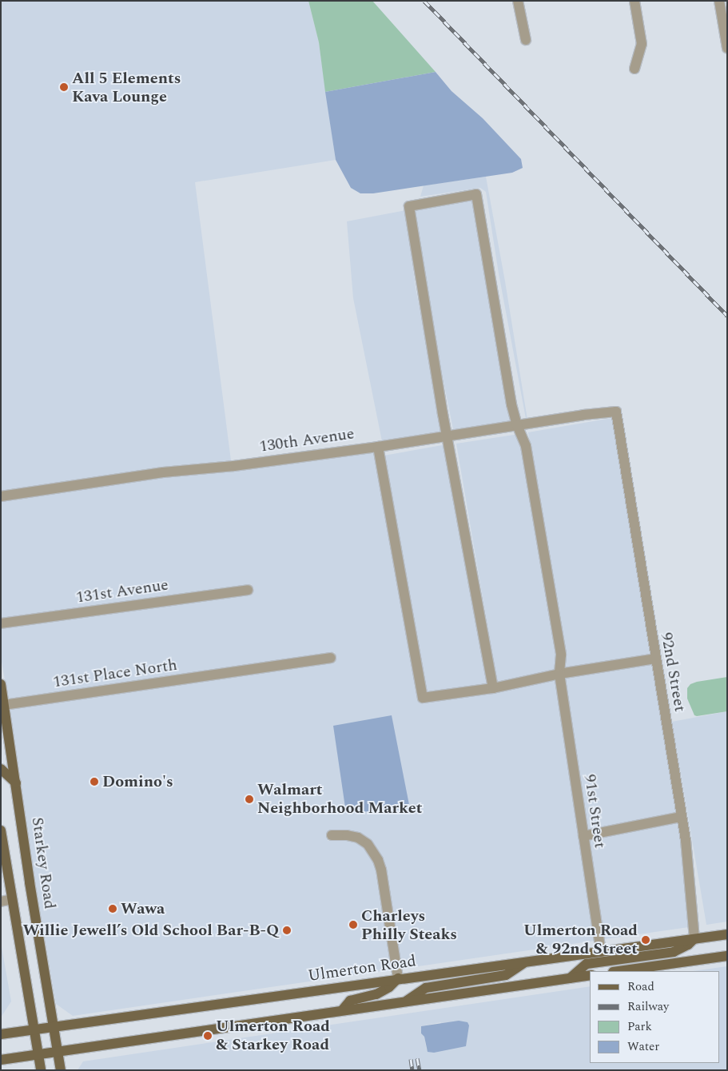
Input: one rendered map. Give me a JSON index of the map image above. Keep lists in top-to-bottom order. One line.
{"streets":{"main road":["Starkey Road","Ulmerton Road"],"street":["130th Avenue","131st Avenue","92nd Street","131st Place North","91st Street"]},"crossings":[["130th Avenue","92nd Street"],["130th Avenue","91st Street"],["92nd Street","Ulmerton Road"],["131st Place North","Starkey Road"],["91st Street","Ulmerton Road"],["Starkey Road","Ulmerton Road"]],"places":["All 5 Elements Kava Lounge","Domino's","Walmart Neighborhood Market","Wawa","Charleys Philly Steaks","Willie Jewell’s Old School Bar-B-Q","Ulmerton Road & 92nd Street","Ulmerton Road & Starkey Road"],"legend":["Road","Railway","Park","Water"]}
